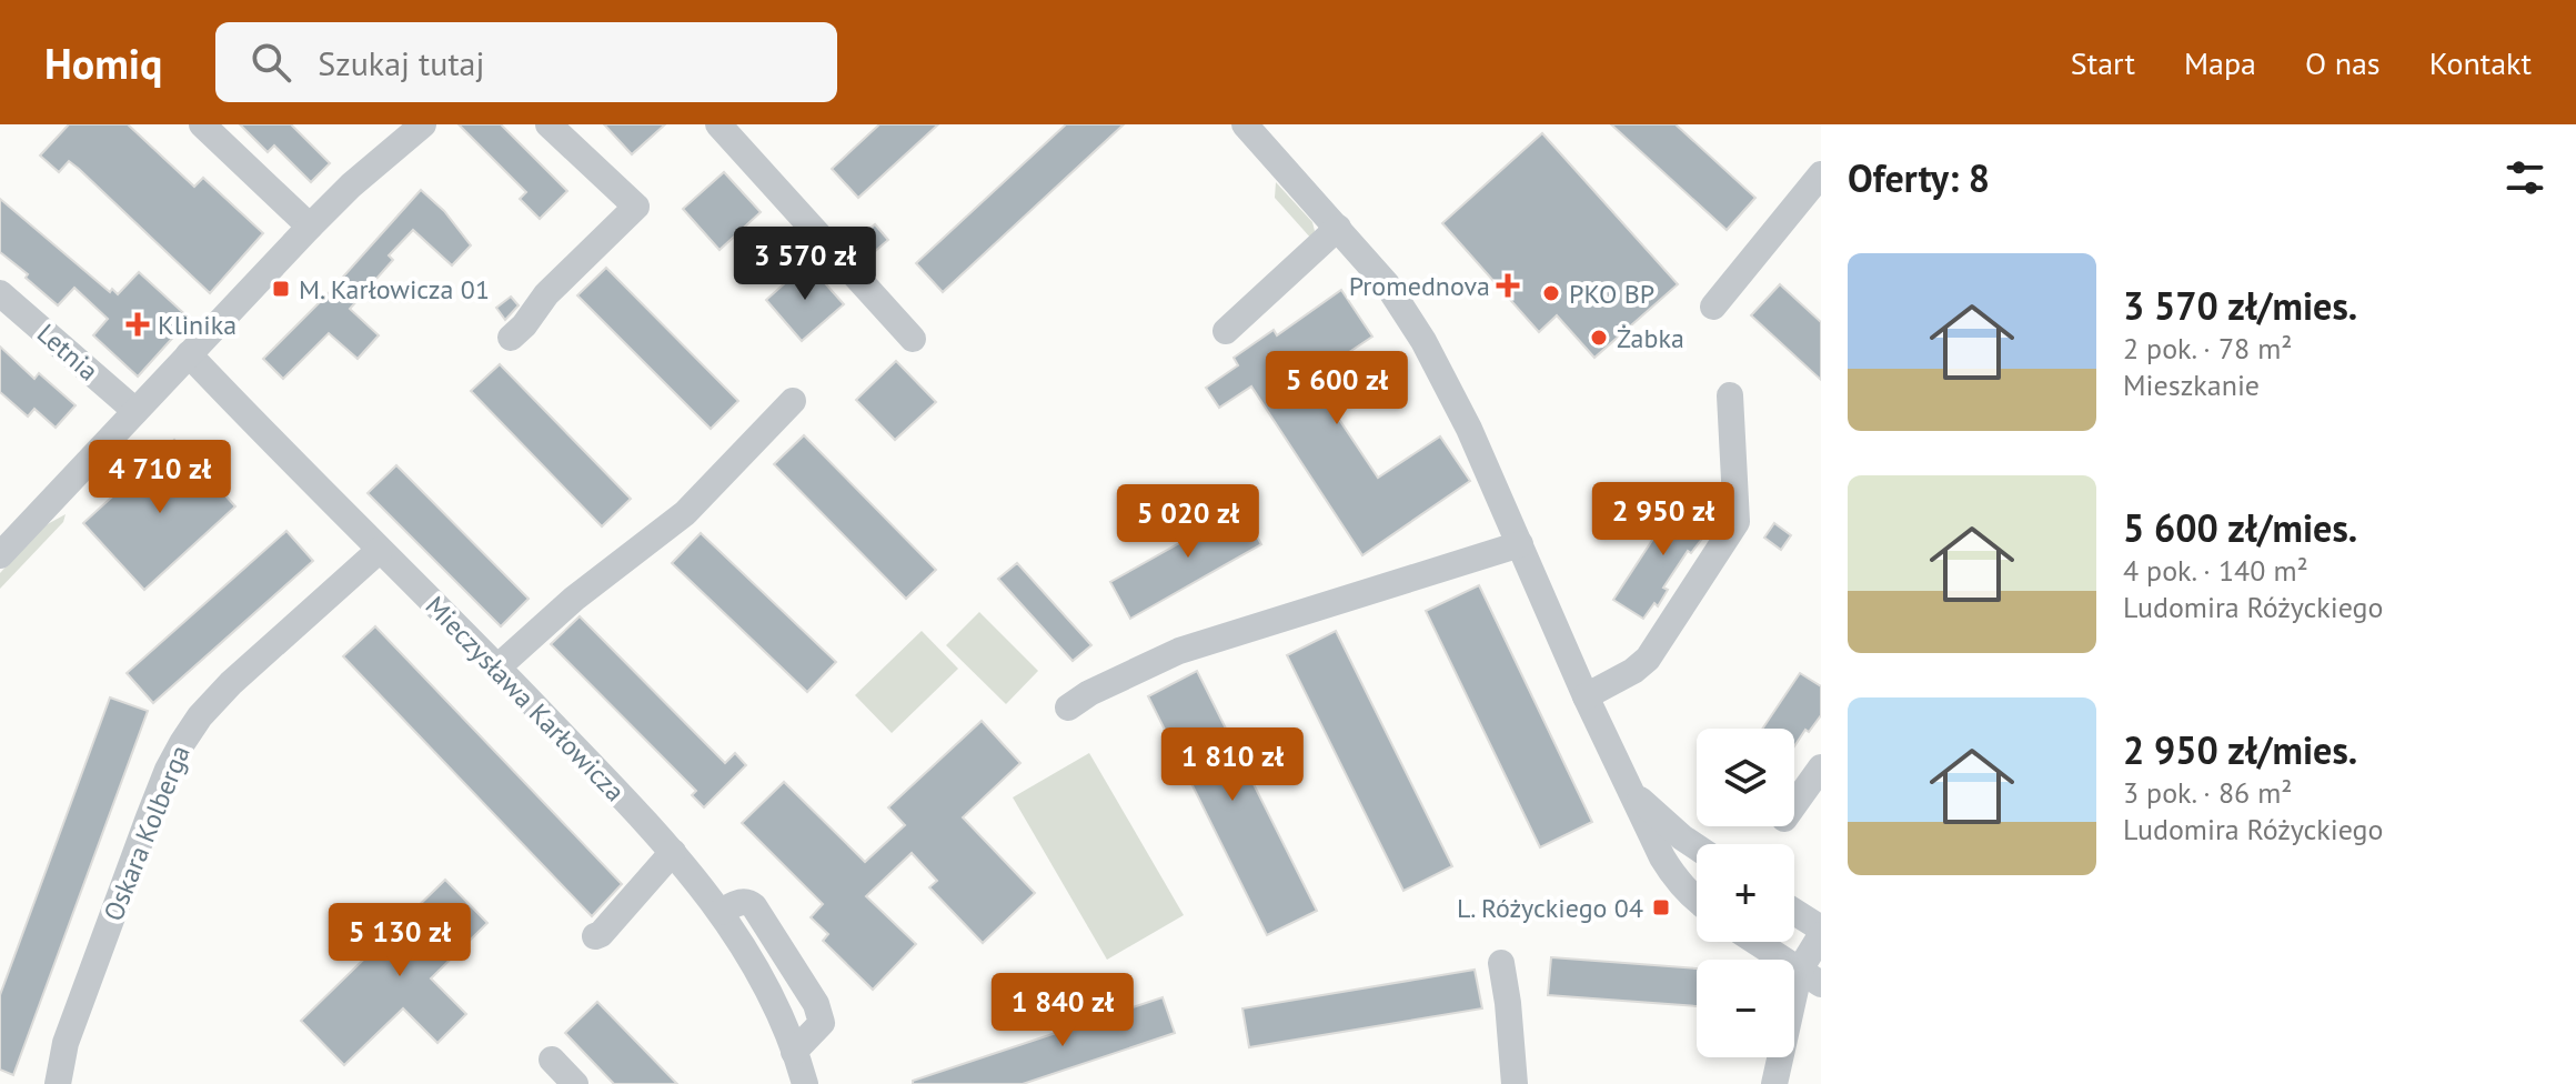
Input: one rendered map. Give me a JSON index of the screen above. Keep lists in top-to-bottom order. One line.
{"streets":{"street":["Letnia","Mieczysława Karłowicza","Oskara Kolberga"]},"crossings":[["Mieczysława Karłowicza","Oskara Kolberga"]],"places":{"health":["Promednova","Klinika"],"transit":["M. Karłowicza 01","L. Różyckiego 04"],"other":["PKO BP","Żabka"]},"page":{"header":"Homiq","search":"Szukaj tutaj","nav":["Start","Mapa","O nas","Kontakt"],"heading":"Oferty: 8","price":["3 570 zł","5 600 zł","4 710 zł","2 950 zł","5 020 zł","1 810 zł","5 130 zł","1 840 zł"],"list":[{"name":"3 570 zł/mies.","note":"2 pok. · 78 m² · Mieszkanie"},{"name":"5 600 zł/mies.","note":"4 pok. · 140 m² · Ludomira Różyckiego"},{"name":"2 950 zł/mies.","note":"3 pok. · 86 m² · Ludomira Różyckiego"}],"map_buttons":["+","−"]}}
